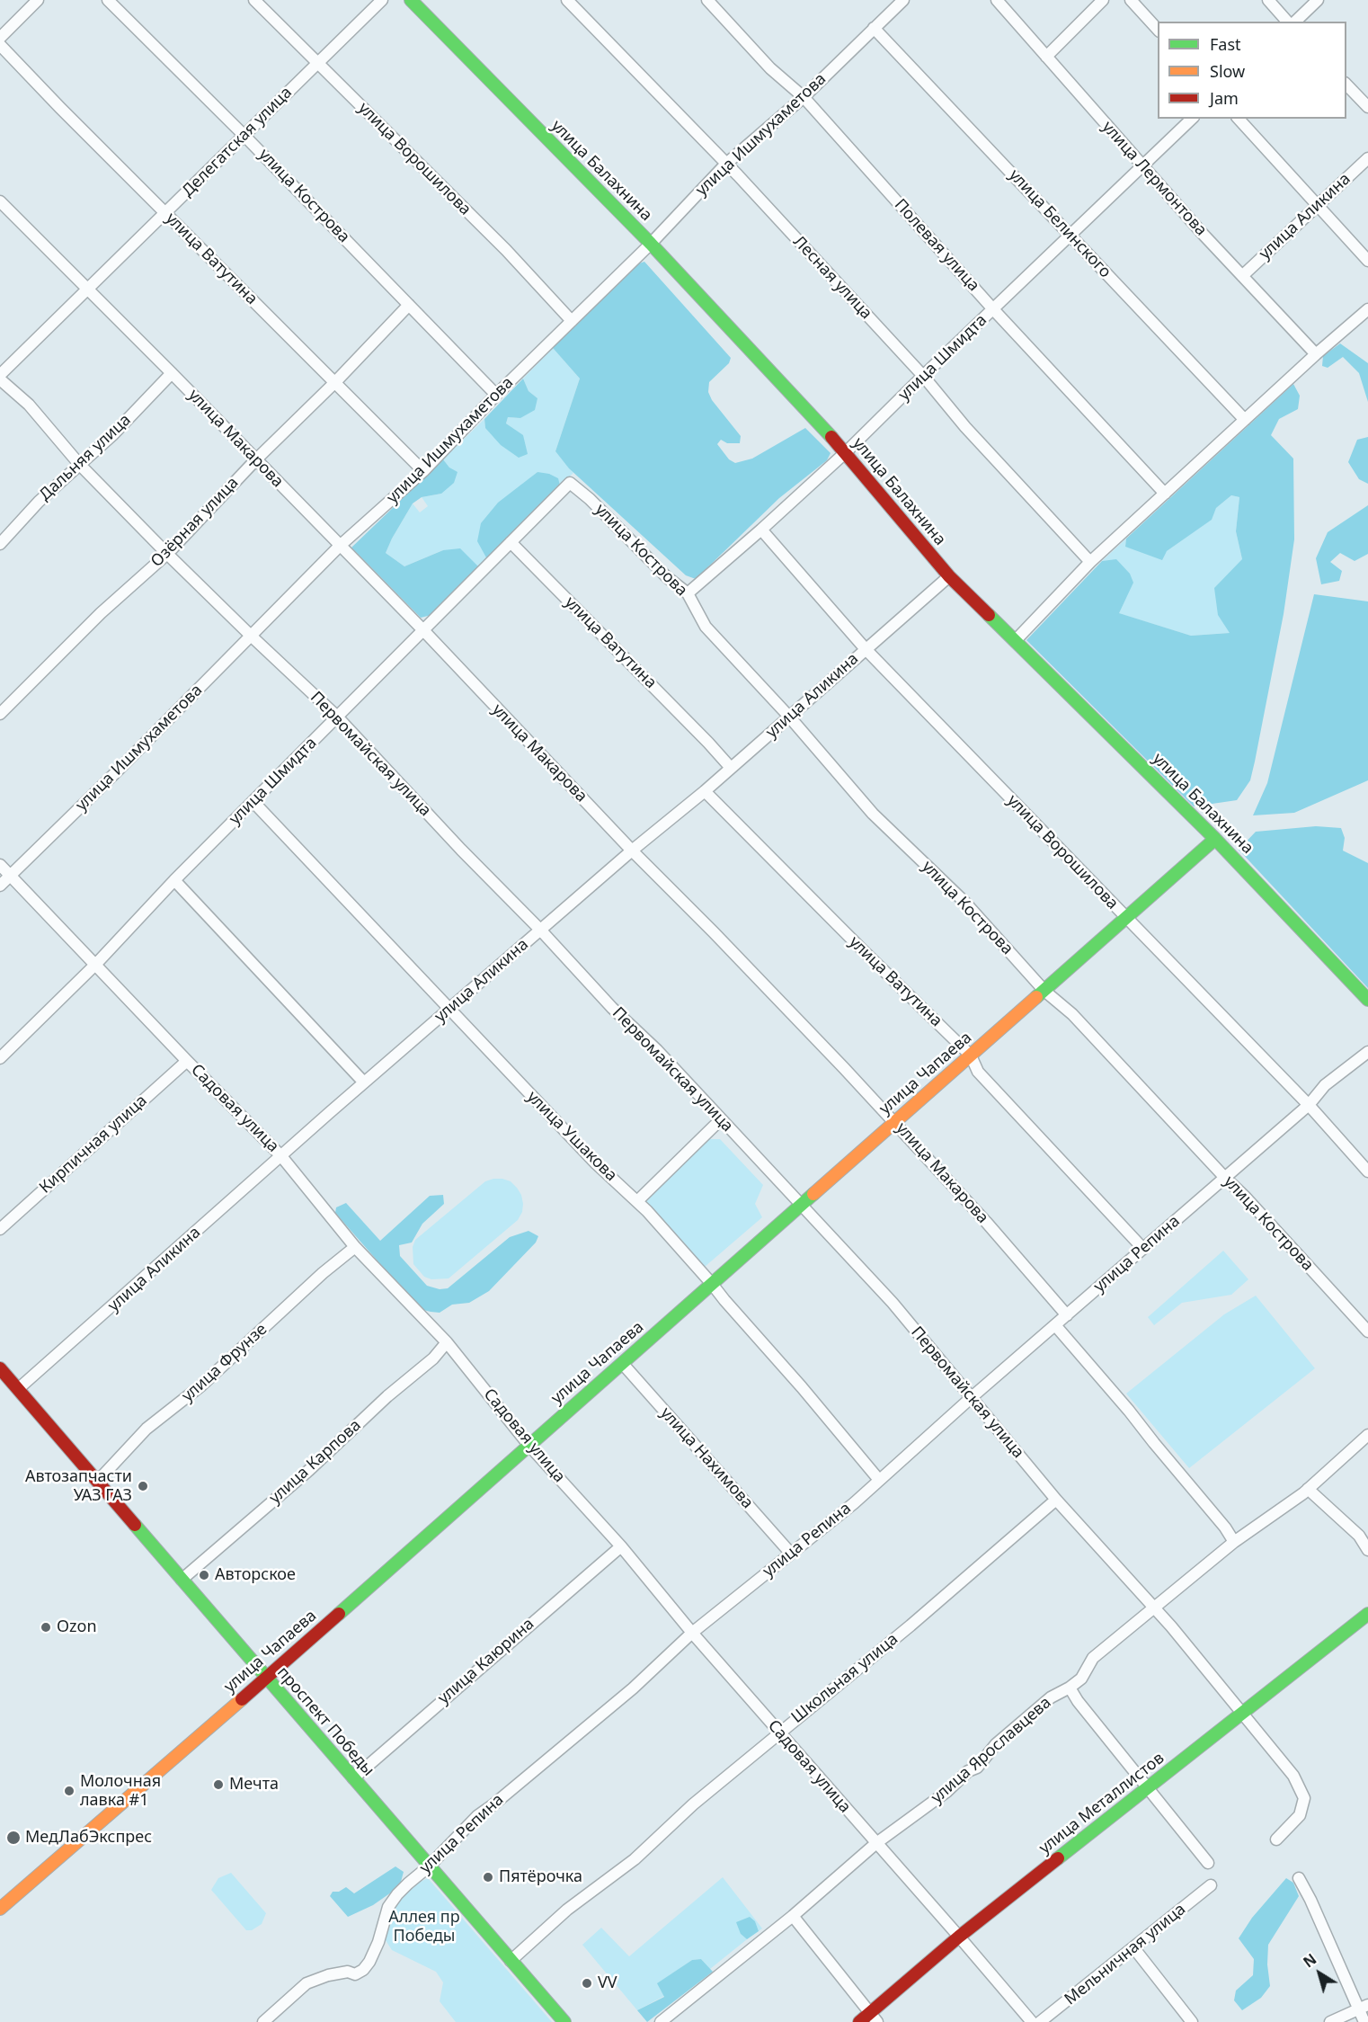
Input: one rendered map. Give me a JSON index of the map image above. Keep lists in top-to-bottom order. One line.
{"streets":{"street":["улица Ишмухаметова","Делегатская улица","улица Ворошилова","улица Балахнина","улица Лермонтова","улица Кострова","улица Аликина","улица Белинского","Полевая улица","улица Ватутина","Лесная улица","улица Шмидта","улица Макарова","Дальняя улица","Озёрная улица","Первомайская улица","улица Чапаева","Садовая улица","улица Ушакова","Кирпичная улица","улица Репина","улица Фрунзе","улица Нахимова","улица Карпова","улица Каюрина","Школьная улица","проспект Победы","улица Ярославцева","улица Металлистов","Мельничная улица"]},"crossings":[["улица Ишмухаметова","улица Ворошилова"],["улица Ишмухаметова","улица Балахнина"],["улица Ишмухаметова","улица Кострова"],["улица Ишмухаметова","улица Белинского"],["улица Ишмухаметова","Полевая улица"],["улица Ишмухаметова","улица Ватутина"],["улица Ишмухаметова","Лесная улица"],["улица Ишмухаметова","улица Макарова"],["улица Ишмухаметова","Первомайская улица"],["улица Ишмухаметова","Садовая улица"],["Делегатская улица","улица Ворошилова"],["Делегатская улица","улица Кострова"],["Делегатская улица","улица Ватутина"],["Делегатская улица","улица Макарова"],["Делегатская улица","Первомайская улица"],["улица Ворошилова","улица Аликина"],["улица Ворошилова","улица Шмидта"],["улица Ворошилова","улица Чапаева"],["улица Ворошилова","улица Репина"],["улица Балахнина","улица Аликина"],["улица Балахнина","улица Шмидта"],["улица Балахнина","улица Чапаева"],["улица Лермонтова","улица Аликина"],["улица Лермонтова","улица Шмидта"],["улица Кострова","улица Аликина"],["улица Кострова","улица Шмидта"],["улица Кострова","Озёрная улица"],["улица Кострова","улица Чапаева"],["улица Кострова","улица Репина"],["улица Аликина","улица Ватутина"],["улица Аликина","улица Макарова"],["улица Аликина","Первомайская улица"],["улица Аликина","Садовая улица"],["улица Аликина","улица Ушакова"],["улица Аликина","проспект Победы"],["улица Белинского","улица Шмидта"],["Полевая улица","улица Шмидта"],["улица Ватутина","улица Шмидта"],["улица Ватутина","Озёрная улица"],["улица Ватутина","улица Чапаева"],["улица Ватутина","улица Репина"],["Лесная улица","улица Шмидта"],["улица Шмидта","улица Макарова"],["улица Шмидта","Первомайская улица"],["улица Шмидта","Садовая улица"],["улица Шмидта","улица Ушакова"],["улица Макарова","Дальняя улица"],["улица Макарова","Озёрная улица"],["улица Макарова","улица Чапаева"],["улица Макарова","улица Репина"],["Дальняя улица","Первомайская улица"],["Озёрная улица","Первомайская улица"],["Первомайская улица","улица Чапаева"],["Первомайская улица","улица Репина"],["Первомайская улица","Школьная улица"],["Первомайская улица","улица Ярославцева"],["Первомайская улица","улица Металлистов"],["улица Чапаева","Садовая улица"],["улица Чапаева","улица Ушакова"],["улица Чапаева","улица Нахимова"],["улица Чапаева","проспект Победы"],["Садовая улица","Кирпичная улица"],["Садовая улица","улица Репина"],["Садовая улица","улица Фрунзе"],["Садовая улица","улица Карпова"],["Садовая улица","улица Каюрина"],["Садовая улица","Школьная улица"],["Садовая улица","улица Ярославцева"],["Садовая улица","улица Металлистов"],["улица Ушакова","улица Репина"],["улица Репина","улица Нахимова"],["улица Репина","проспект Победы"],["улица Фрунзе","проспект Победы"],["улица Карпова","проспект Победы"],["улица Каюрина","проспект Победы"],["Школьная улица","проспект Победы"]],"parks":["Аллея пр Победы"],"places":["Автозапчасти УАЗ ГАЗ","Авторское","Ozon","Мечта","Молочная лавка #1","МедЛабЭкспрес","Пятёрочка","VV"],"legend":["Fast","Slow","Jam"],"north":"top left"}
